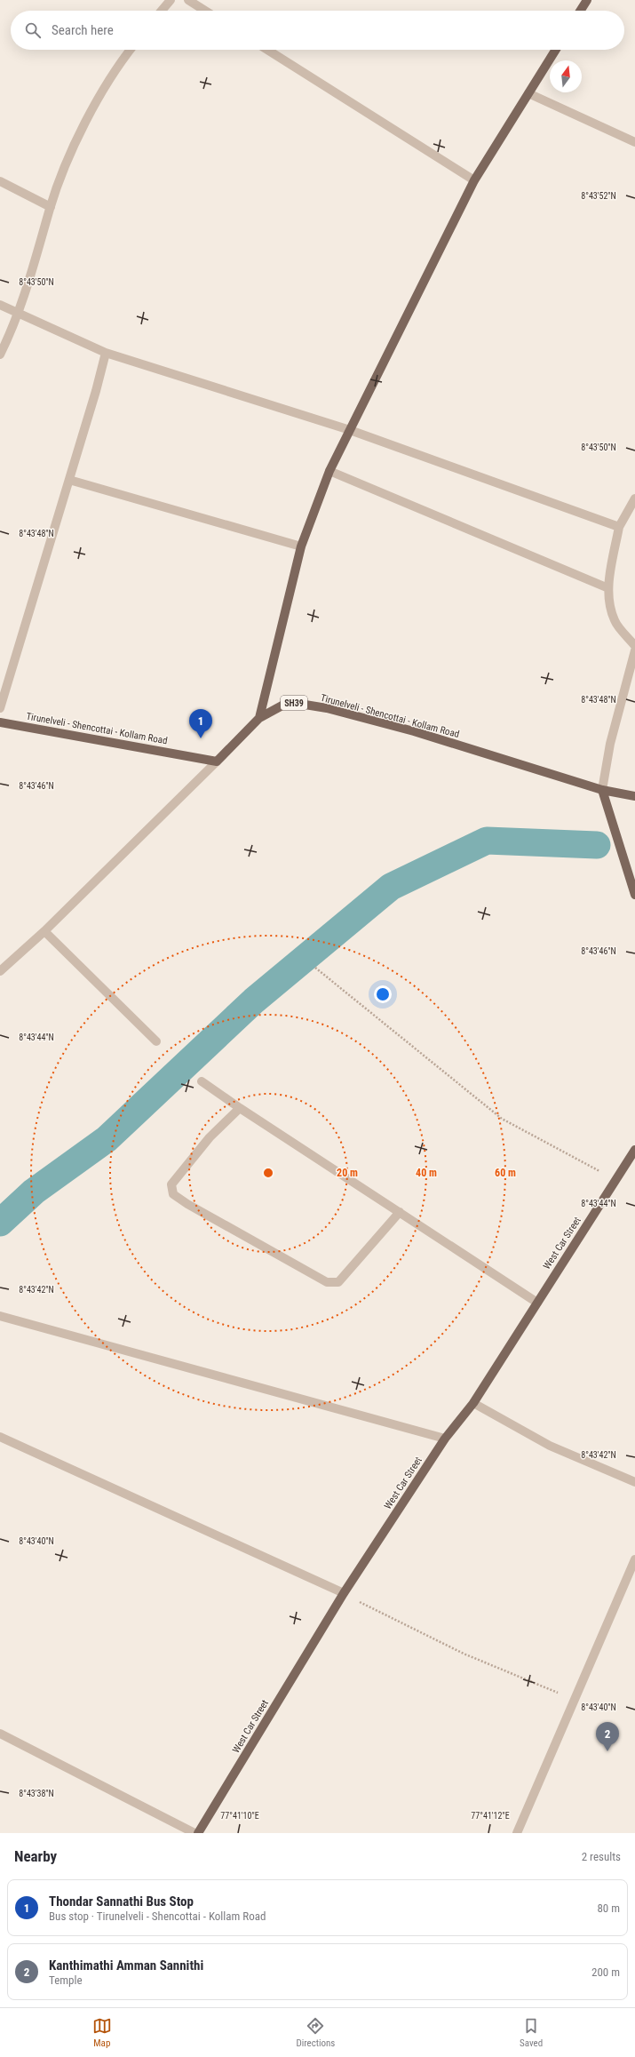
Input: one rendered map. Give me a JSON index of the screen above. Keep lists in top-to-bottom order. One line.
{"streets":{"main road":["SH39","Tirunelveli - Shencottai - Kollam Road","West Car Street"]},"north":"top","page":{"search":"Search here","pins":["1","2"],"heading":["Nearby","2 results"],"list":[{"mark":"1","name":"Thondar Sannathi Bus Stop","note":"Bus stop · Tirunelveli - Shencottai - Kollam Road","value":"80 m"},{"mark":"2","name":"Kanthimathi Amman Sannithi","note":"Temple","value":"200 m"}],"nav":["Map","Directions","Saved"]},"coordinates":["8°43'52\"N","8°43'50\"N","8°43'48\"N","8°43'46\"N","8°43'44\"N","8°43'42\"N","8°43'40\"N","8°43'38\"N","77°41'10\"E","77°41'12\"E"],"rings":["20 m","40 m","60 m"]}
